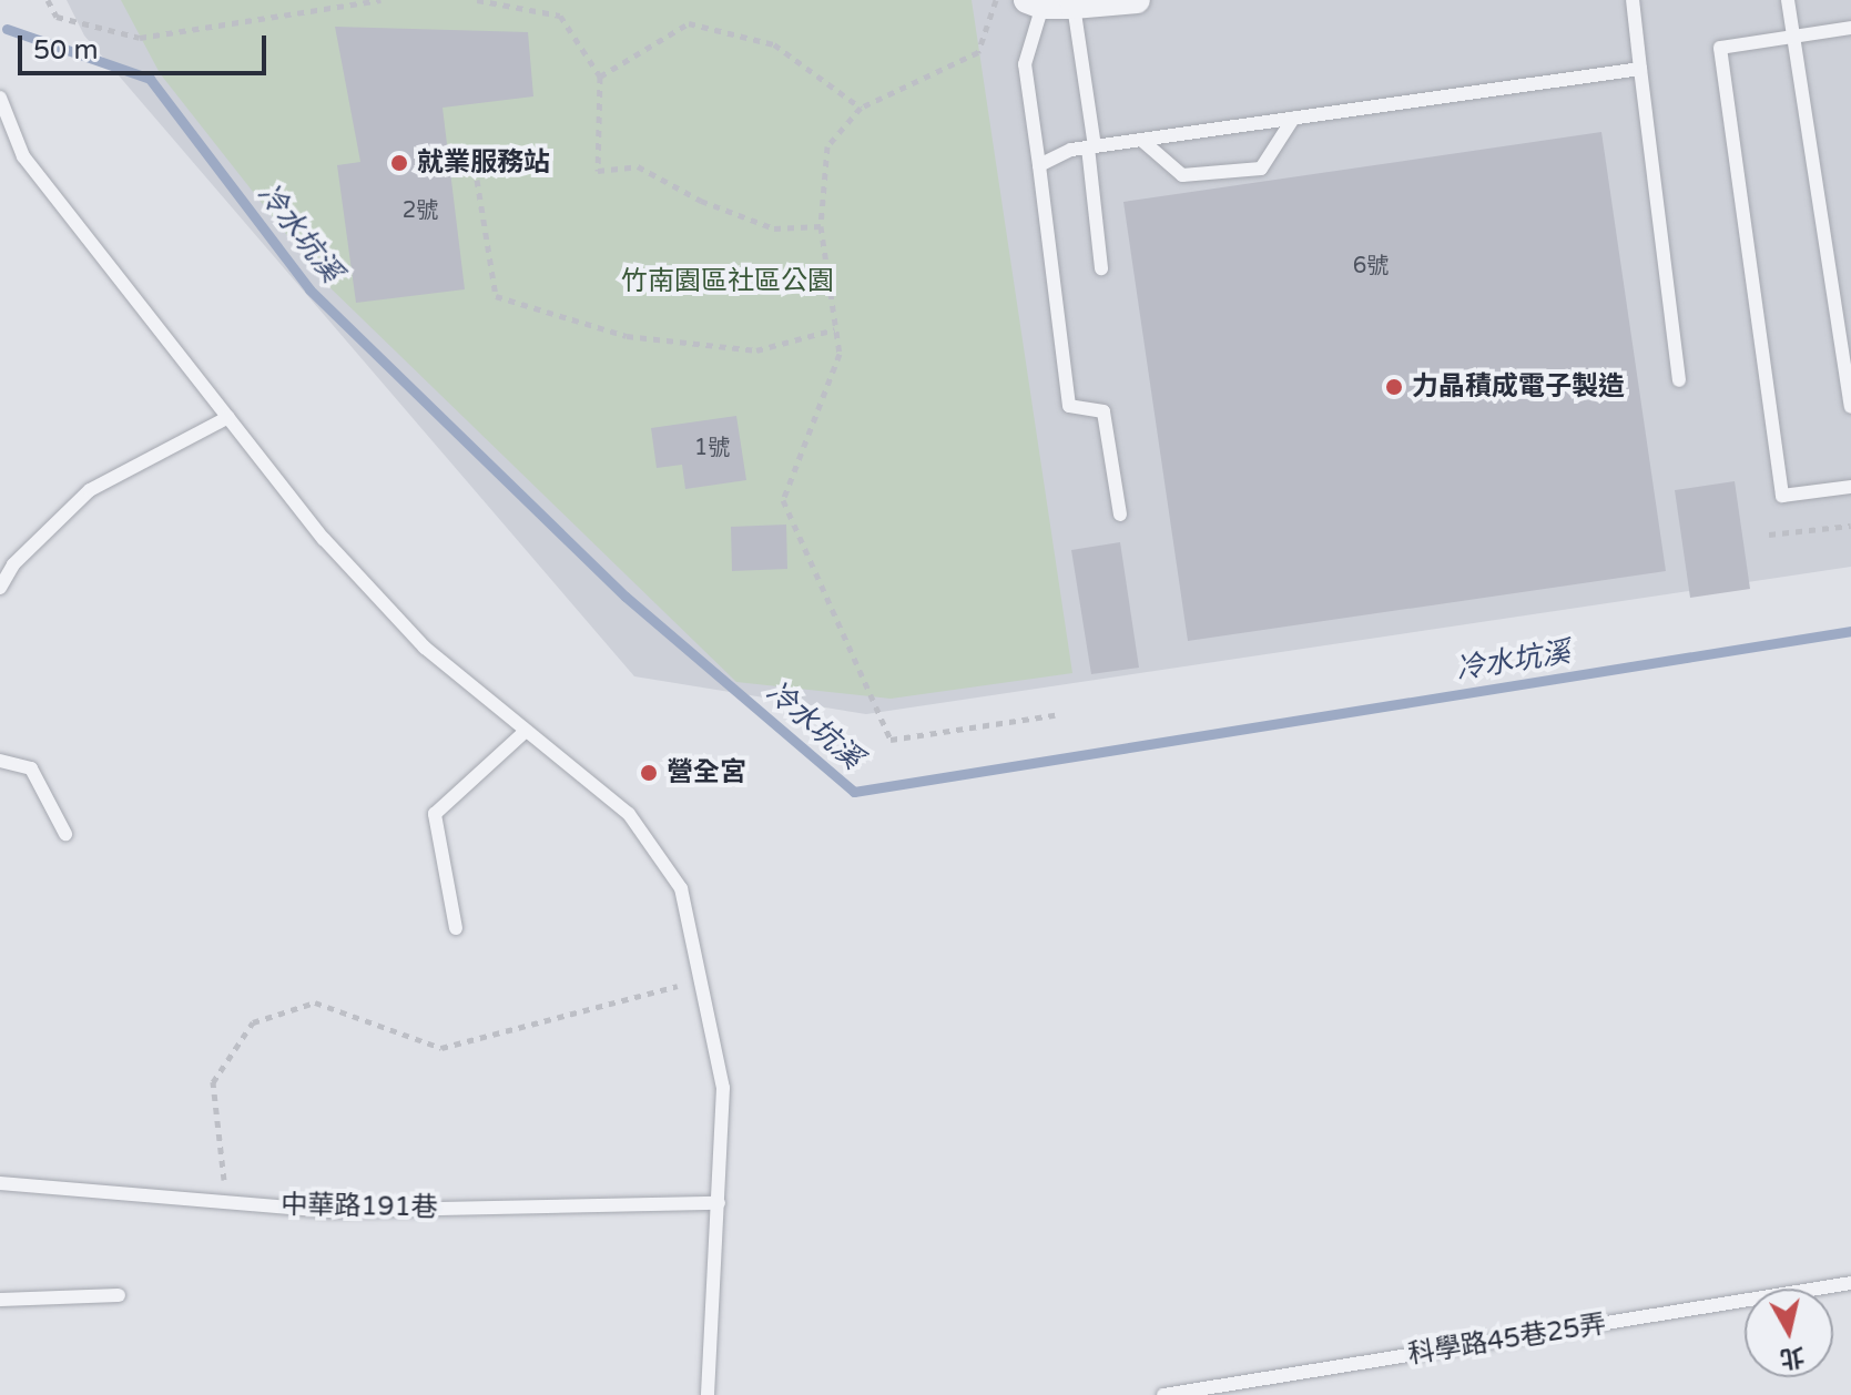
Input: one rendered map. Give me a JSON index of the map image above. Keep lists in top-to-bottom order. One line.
{"streets":{"lane":["中華路191巷","科學路45巷25弄"]},"water":["冷水坑溪"],"parks":["竹南園區社區公園"],"places":["就業服務站","力晶積成電子製造","營全宮"],"house_numbers":["2號","6號","1號"],"scale_bar":"50 m","north":"bottom"}
